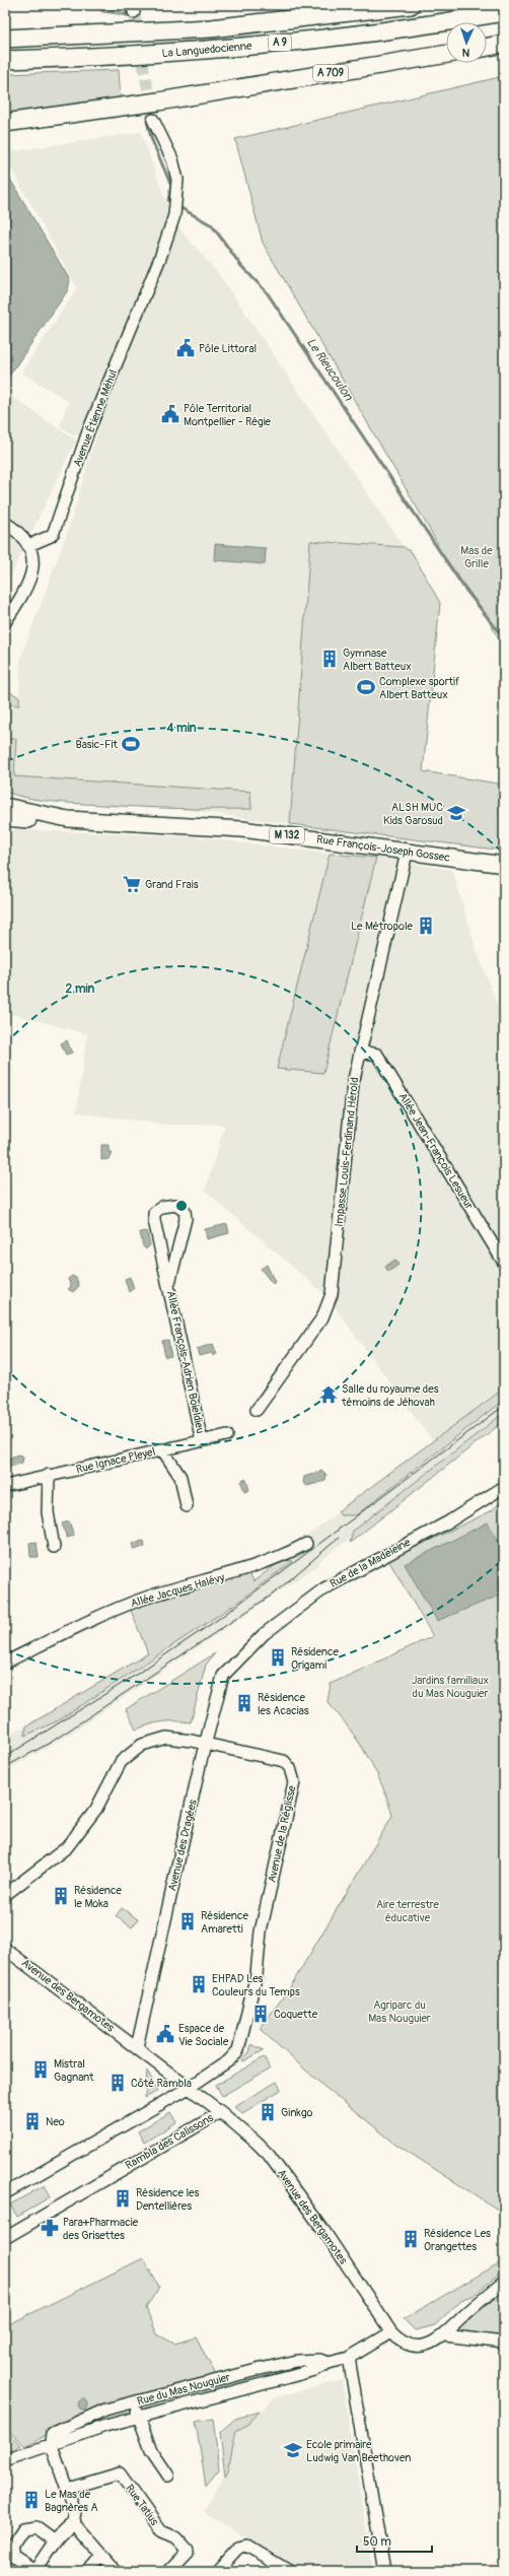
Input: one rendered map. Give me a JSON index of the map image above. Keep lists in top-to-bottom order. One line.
{"streets":{"highway":["A 9","La Languedocienne","A 709"],"main road":["M 132","Rue François-Joseph Gossec"],"street":["Avenue Étienne Méhul","Allée Jean-François Lesueur","Impasse Louis-Ferdinand Hérold","Allée François-Adrien Boieldieu","Rue Ignace Pleyel","Rue de la Madeleine","Allée Jacques Halévy","Avenue de la Réglisse","Avenue des Dragées","Avenue des Bergamotes","Rambla des Calissons","Rue du Mas Nouguier","Rue Tatius"]},"crossings":[["Rue François-Joseph Gossec","Impasse Louis-Ferdinand Hérold"],["Allée Jean-François Lesueur","Impasse Louis-Ferdinand Hérold"],["Allée François-Adrien Boieldieu","Rue Ignace Pleyel"],["Rue de la Madeleine","Avenue des Dragées"],["Avenue de la Réglisse","Avenue des Dragées"],["Avenue de la Réglisse","Avenue des Bergamotes"],["Avenue de la Réglisse","Rambla des Calissons"],["Avenue des Dragées","Avenue des Bergamotes"],["Avenue des Bergamotes","Rambla des Calissons"],["Avenue des Bergamotes","Rue du Mas Nouguier"]],"water":["Le Rieucoulon"],"parks":["Mas de Grille","Jardins familiaux du Mas Nouguier","Aire terrestre éducative","Agriparc du Mas Nouguier"],"places":{"public building":["Pôle Littoral","Pôle Territorial Montpellier - Régie","Espace de Vie Sociale"],"building":["Gymnase Albert Batteux","Le Métropole","Résidence Origami","Résidence les Acacias","Résidence le Moka","Résidence Amaretti","EHPAD Les Couleurs du Temps","Coquette","Mistral Gagnant","Côté Rambla","Ginkgo","Neo","Résidence les Dentellières","Résidence Les Orangettes","Le Mas de Bagnères A"],"sports":["Complexe sportif Albert Batteux","Basic-Fit"],"school or university":["ALSH MUC Kids Garosud","Ecole primaire Ludwig Van Beethoven"],"supermarket":["Grand Frais"],"temple":["Salle du royaume des témoins de Jéhovah"],"pharmacy":["Para+Pharmacie des Grisettes"]},"scale_bar":"50 m","north":"bottom","rings":["4 min","2 min"]}
